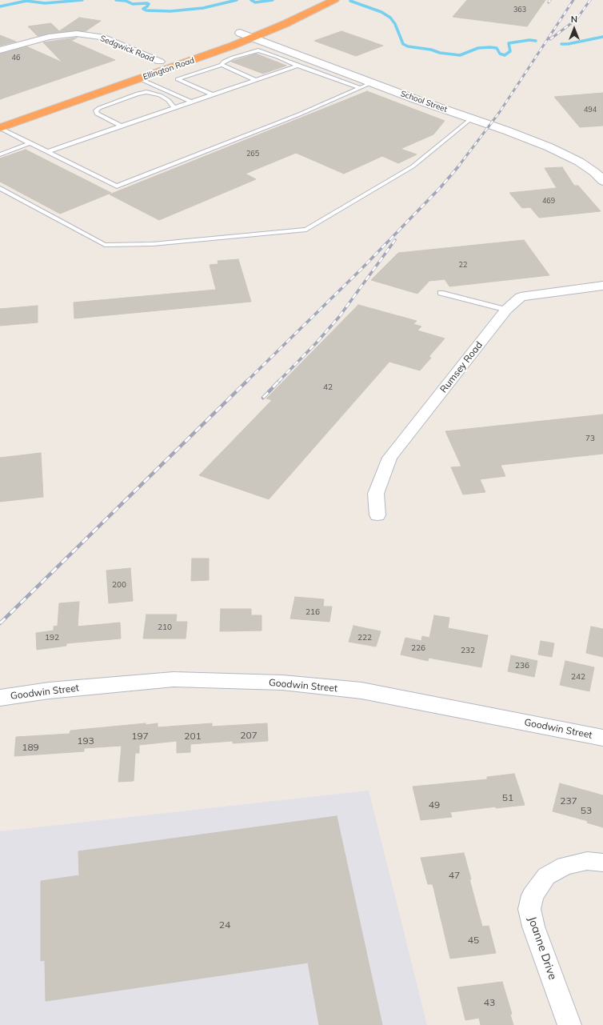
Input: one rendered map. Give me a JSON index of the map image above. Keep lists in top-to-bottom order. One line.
{"streets":{"highway":["Ellington Road"],"main road":["School Street","Goodwin Street"],"street":["Sedgwick Road","Rumsey Road","Joanne Drive"]},"crossings":[["Sedgwick Road","Ellington Road"],["Ellington Road","School Street"]],"house_numbers":["363","46","494","265","469","22","42","73","200","216","210","192","222","226","232","236","242","207","197","201","193","189","51","237","49","53","47","24","45","43"],"north":"top"}
